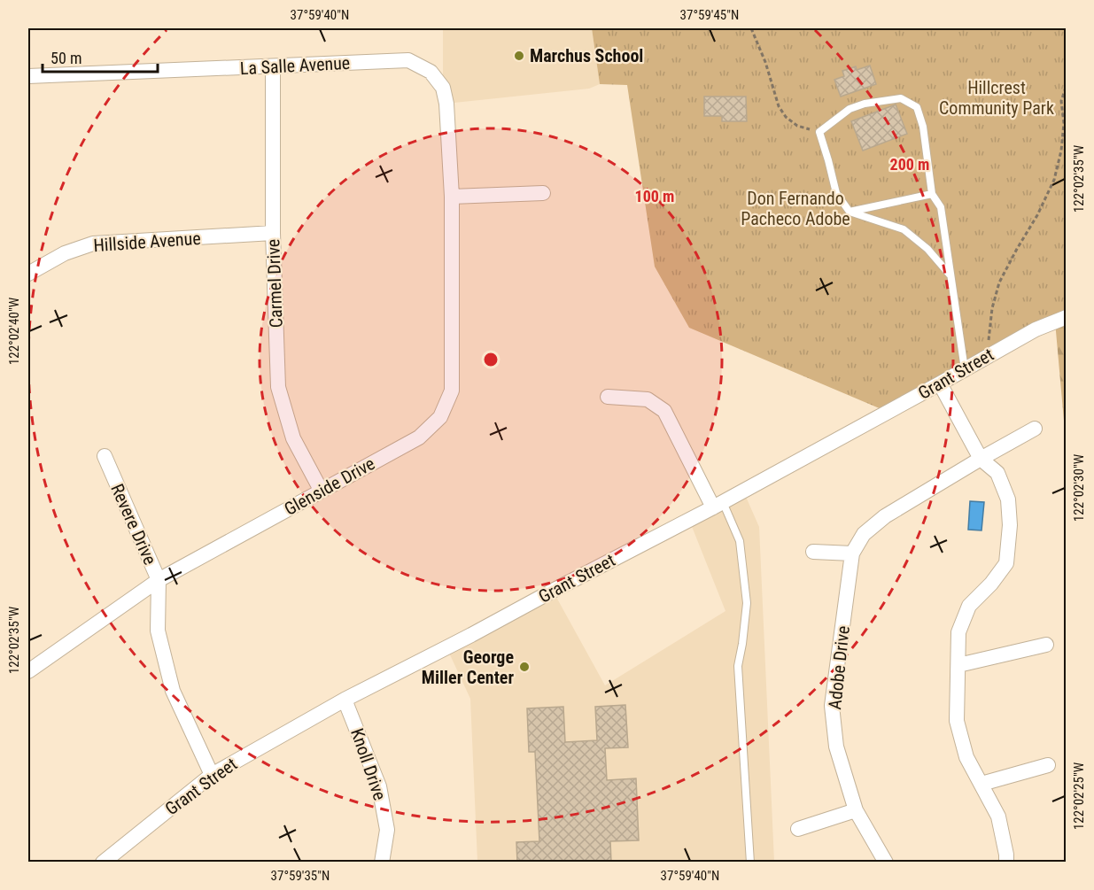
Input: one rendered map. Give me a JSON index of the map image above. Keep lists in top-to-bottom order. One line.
{"streets":{"street":["La Salle Avenue","Hillside Avenue","Carmel Drive","Grant Street","Glenside Drive","Revere Drive","Adobe Drive","Knoll Drive"]},"crossings":[["La Salle Avenue","Carmel Drive"],["La Salle Avenue","Glenside Drive"],["Hillside Avenue","Carmel Drive"],["Carmel Drive","Glenside Drive"],["Grant Street","Revere Drive"],["Grant Street","Knoll Drive"],["Glenside Drive","Revere Drive"]],"parks":["Hillcrest Community Park","Don Fernando Pacheco Adobe"],"places":["Marchus School","George Miller Center"],"scale_bar":"50 m","coordinates":["37°59'40\"N","37°59'45\"N","122°02'35\"W","122°02'40\"W","122°02'30\"W","122°02'25\"W","37°59'35\"N"],"rings":["200 m","100 m"]}
